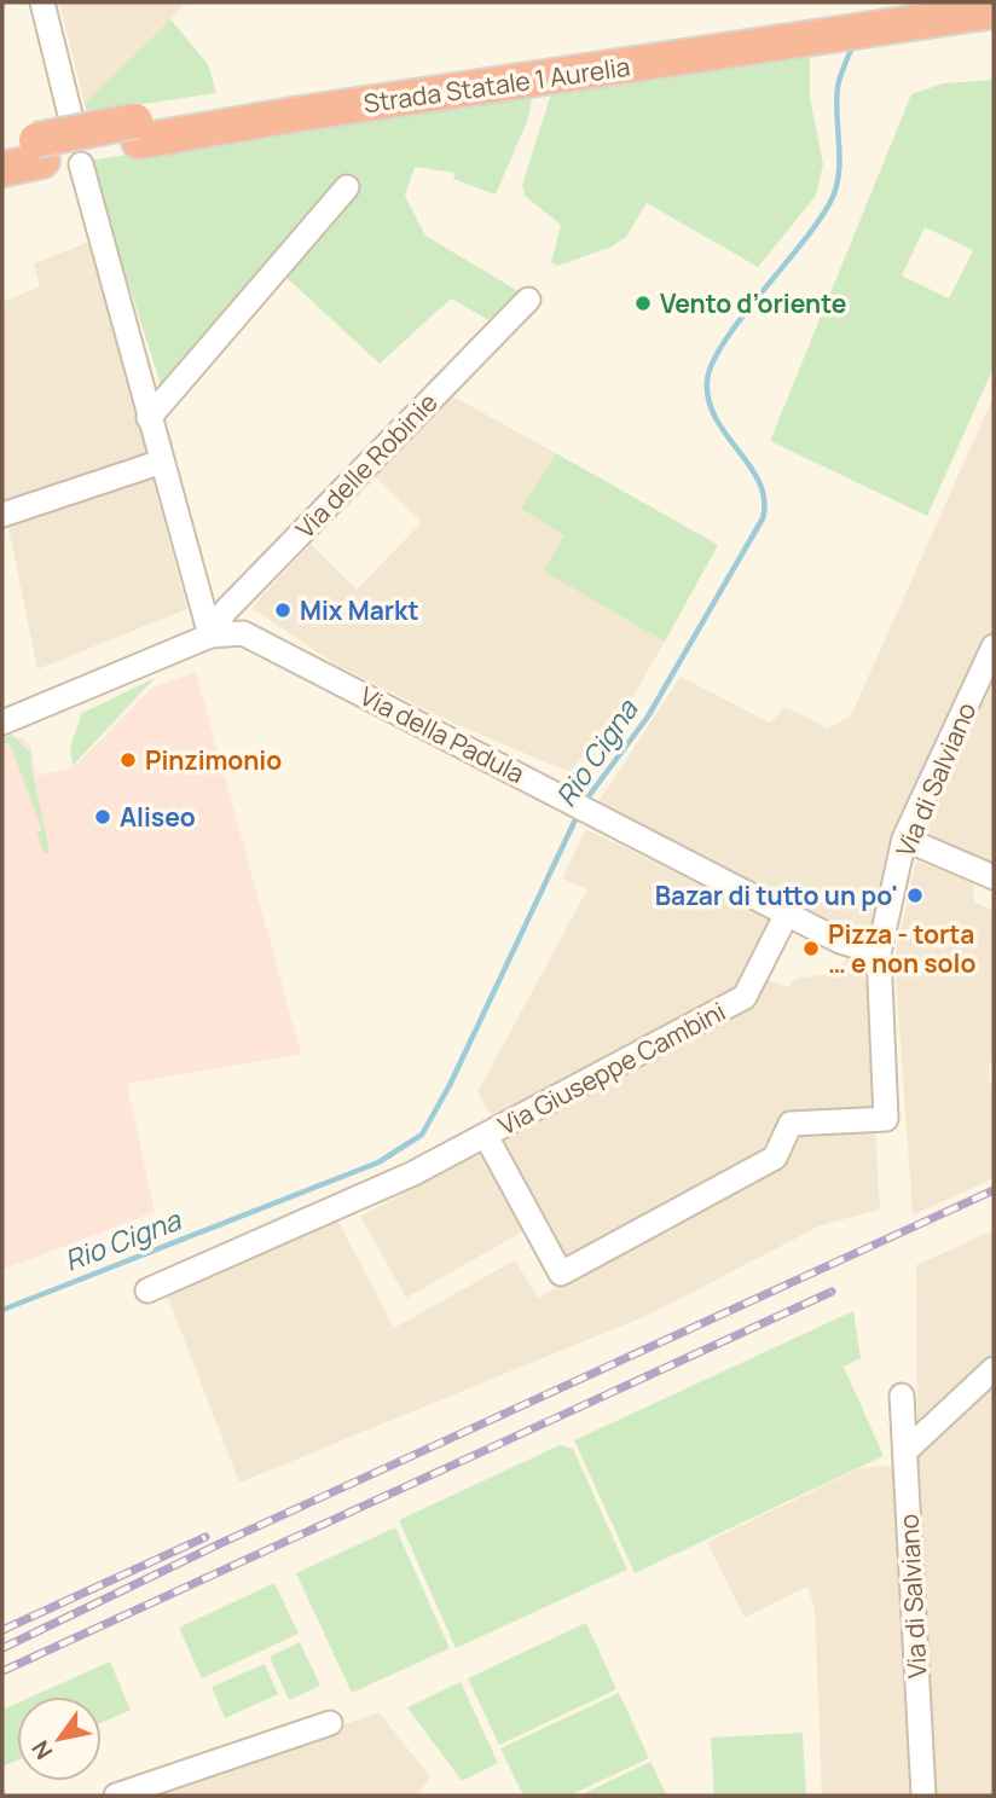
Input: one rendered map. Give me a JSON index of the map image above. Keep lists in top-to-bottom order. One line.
{"streets":{"highway":["Strada Statale 1 Aurelia"],"street":["Via delle Robinie","Via della Padula","Via di Salviano","Via Giuseppe Cambini"]},"crossings":[["Via delle Robinie","Via della Padula"],["Via della Padula","Via di Salviano"],["Via della Padula","Via Giuseppe Cambini"],["Via di Salviano","Via Giuseppe Cambini"]],"water":["Rio Cigna"],"places":["Vento d’oriente","Mix Markt","Pinzimonio","Aliseo","Bazar di tutto un po'","Pizza - torta … e non solo"],"north":"bottom left"}
